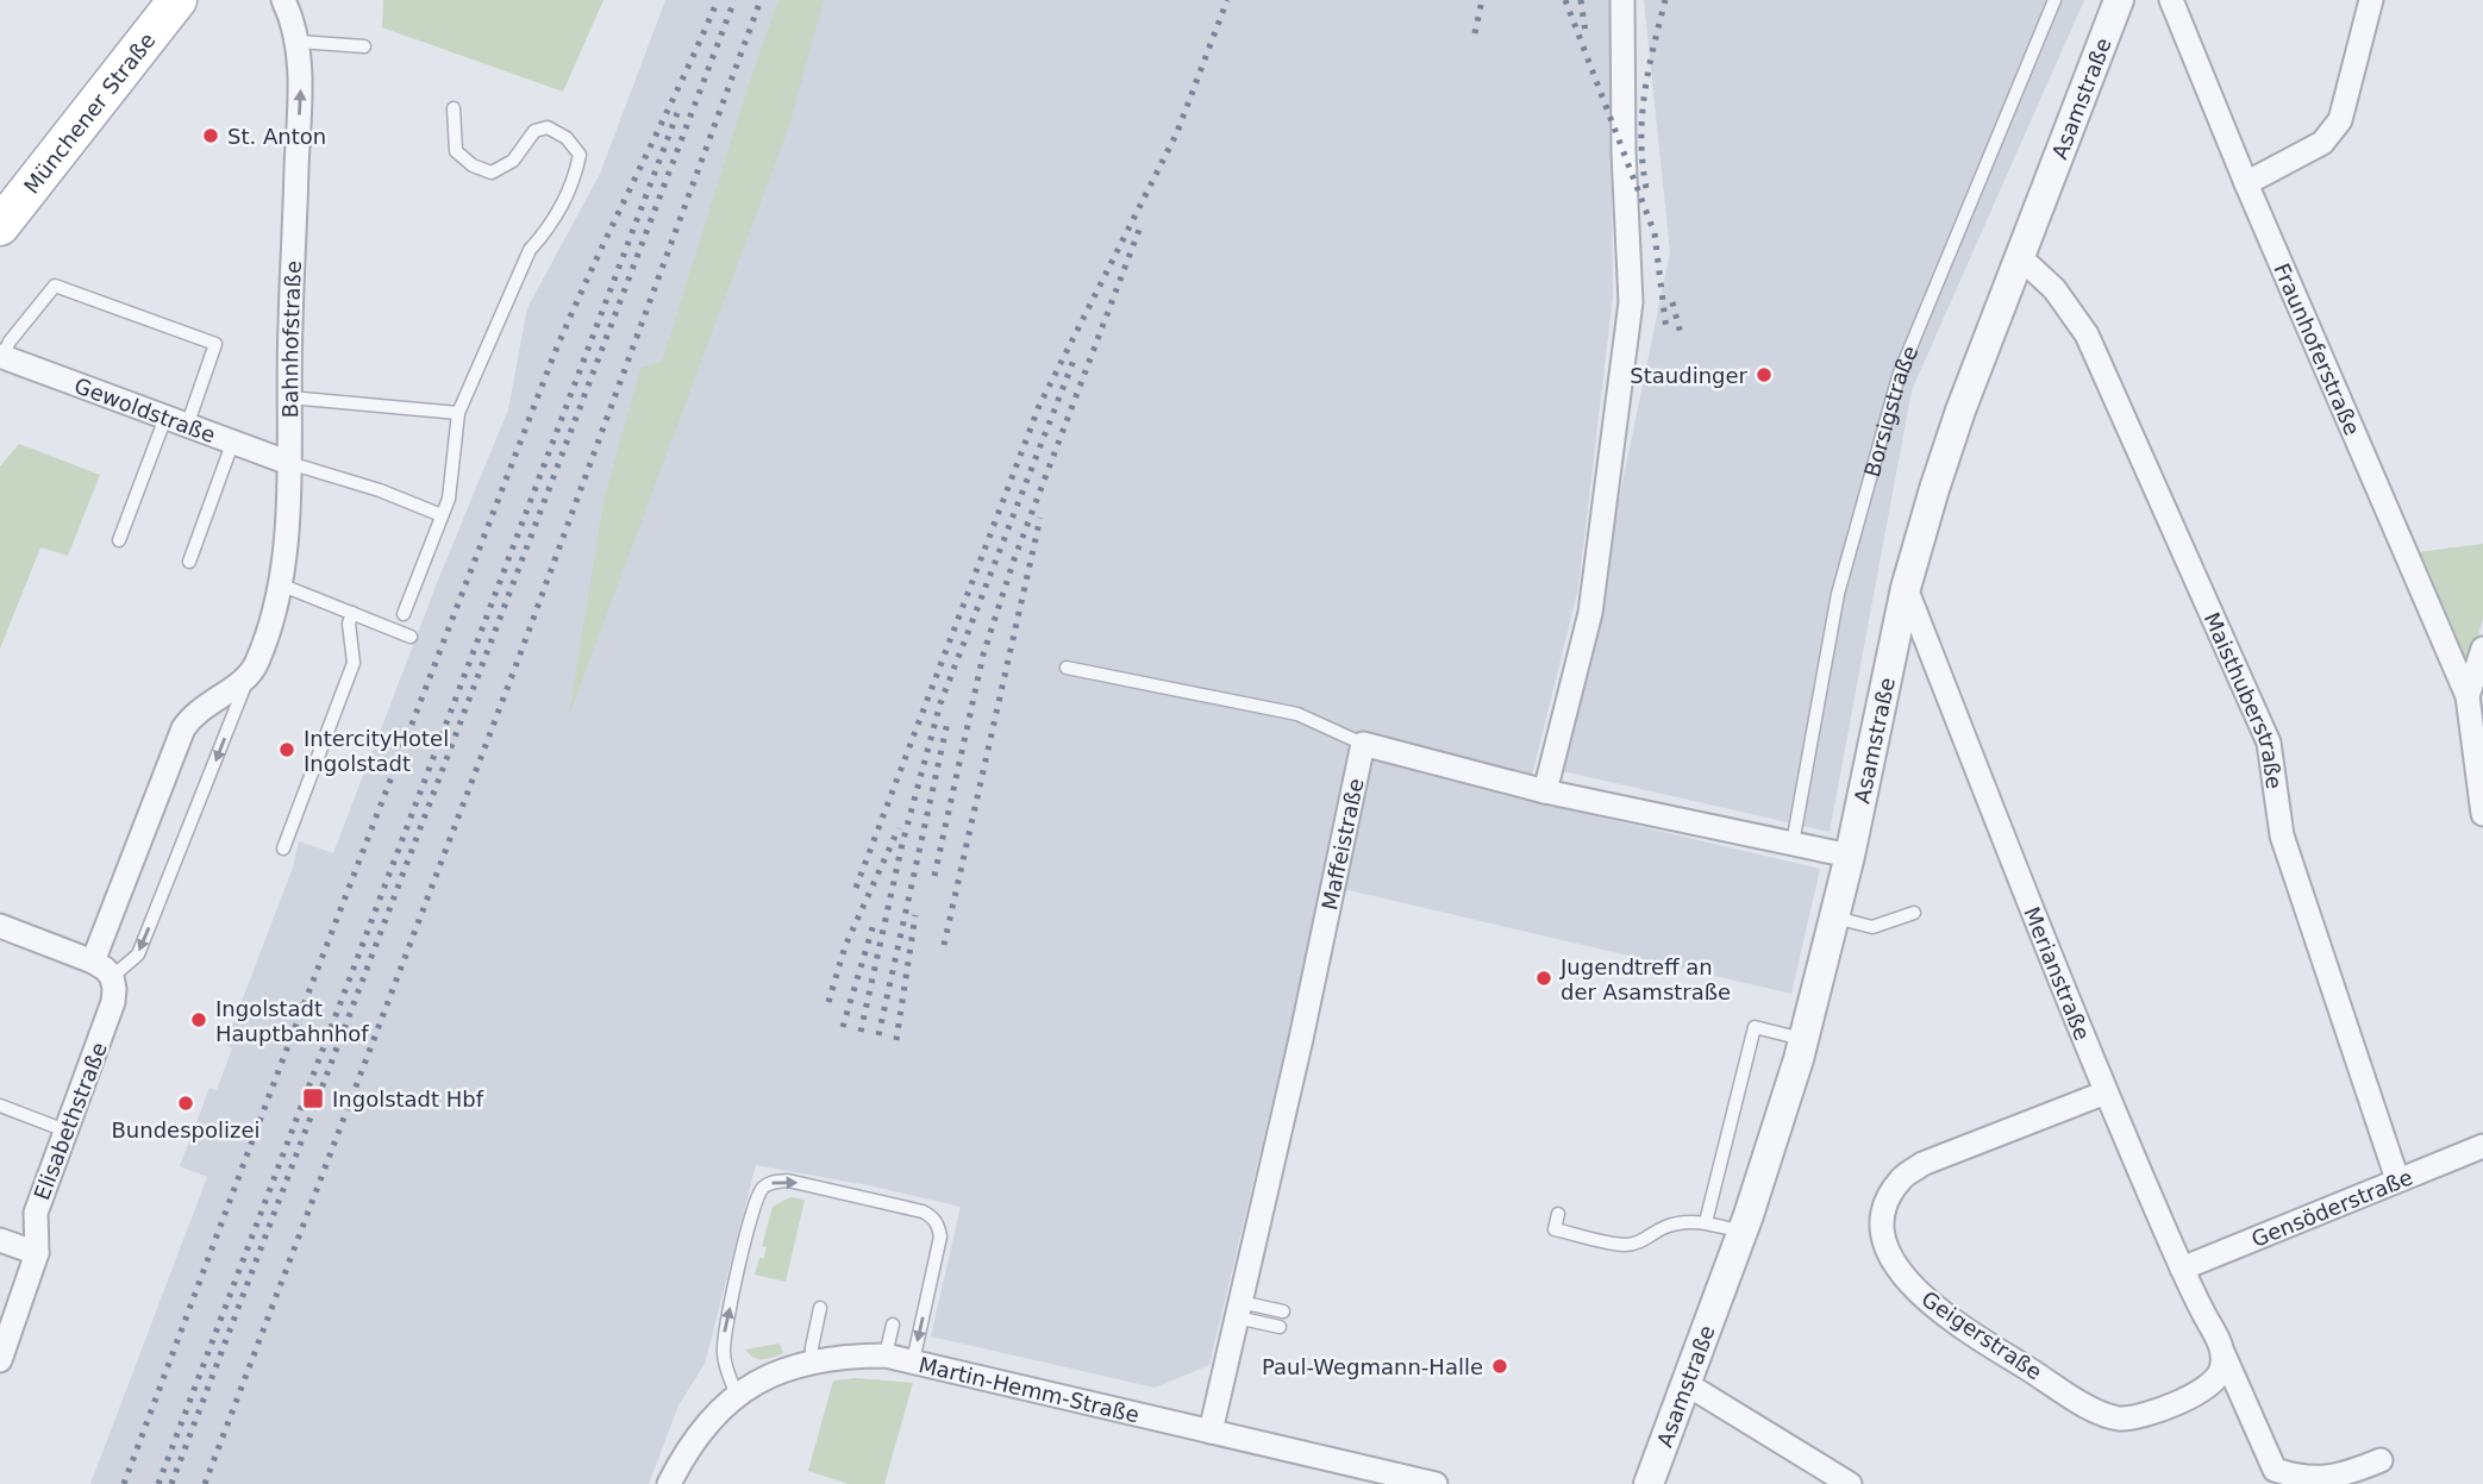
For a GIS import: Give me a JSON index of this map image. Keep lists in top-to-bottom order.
{
  "streets": {
    "main road": ["Münchener Straße"],
    "street": [
      "Asamstraße",
      "Bahnhofstraße",
      "Fraunhoferstraße",
      "Gewoldstraße",
      "Maisthuberstraße",
      "Maffeistraße",
      "Merianstraße",
      "Elisabethstraße",
      "Gensöderstraße",
      "Geigerstraße",
      "Martin-Hemm-Straße"
    ],
    "lane": ["Borsigstraße"]
  },
  "crossings": [
    ["Asamstraße", "Maisthuberstraße"],
    ["Asamstraße", "Merianstraße"],
    ["Bahnhofstraße", "Gewoldstraße"],
    ["Bahnhofstraße", "Elisabethstraße"],
    ["Maisthuberstraße", "Gensöderstraße"],
    ["Maffeistraße", "Martin-Hemm-Straße"],
    ["Merianstraße", "Gensöderstraße"],
    ["Merianstraße", "Geigerstraße"]
  ],
  "places": {
    "other": [
      "St. Anton",
      "Staudinger",
      "IntercityHotel Ingolstadt",
      "Jugendtreff an der Asamstraße",
      "Ingolstadt Hauptbahnhof",
      "Bundespolizei",
      "Paul-Wegmann-Halle"
    ],
    "transit": ["Ingolstadt Hbf"]
  }
}
